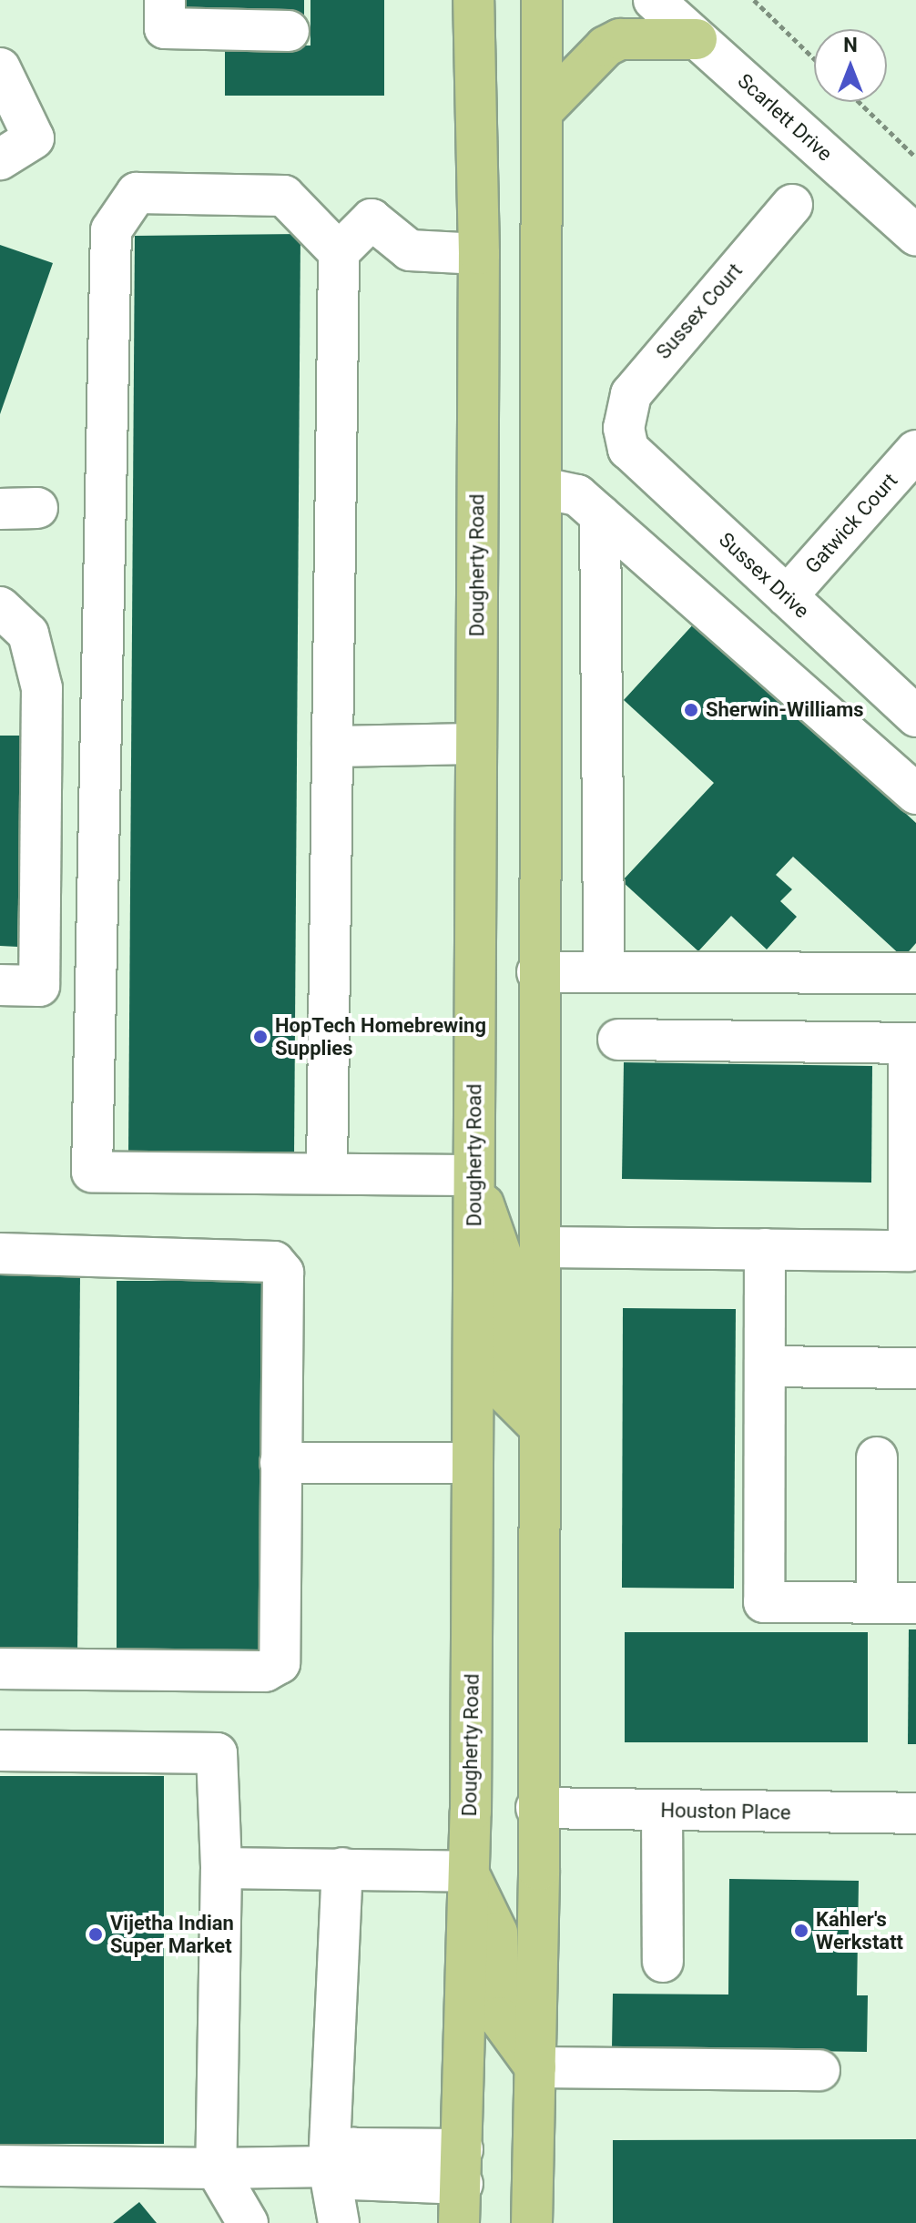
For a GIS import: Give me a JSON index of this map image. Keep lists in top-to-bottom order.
{
  "streets": {
    "main road": ["Dougherty Road"],
    "street": [
      "Scarlett Drive",
      "Sussex Court",
      "Gatwick Court",
      "Sussex Drive",
      "Houston Place"
    ]
  },
  "crossings": [
    ["Sussex Court", "Sussex Drive"],
    ["Gatwick Court", "Sussex Drive"]
  ],
  "places": [
    "Sherwin-Williams",
    "HopTech Homebrewing Supplies",
    "Kahler's Werkstatt",
    "Vijetha Indian Super Market"
  ],
  "north": "top"
}
